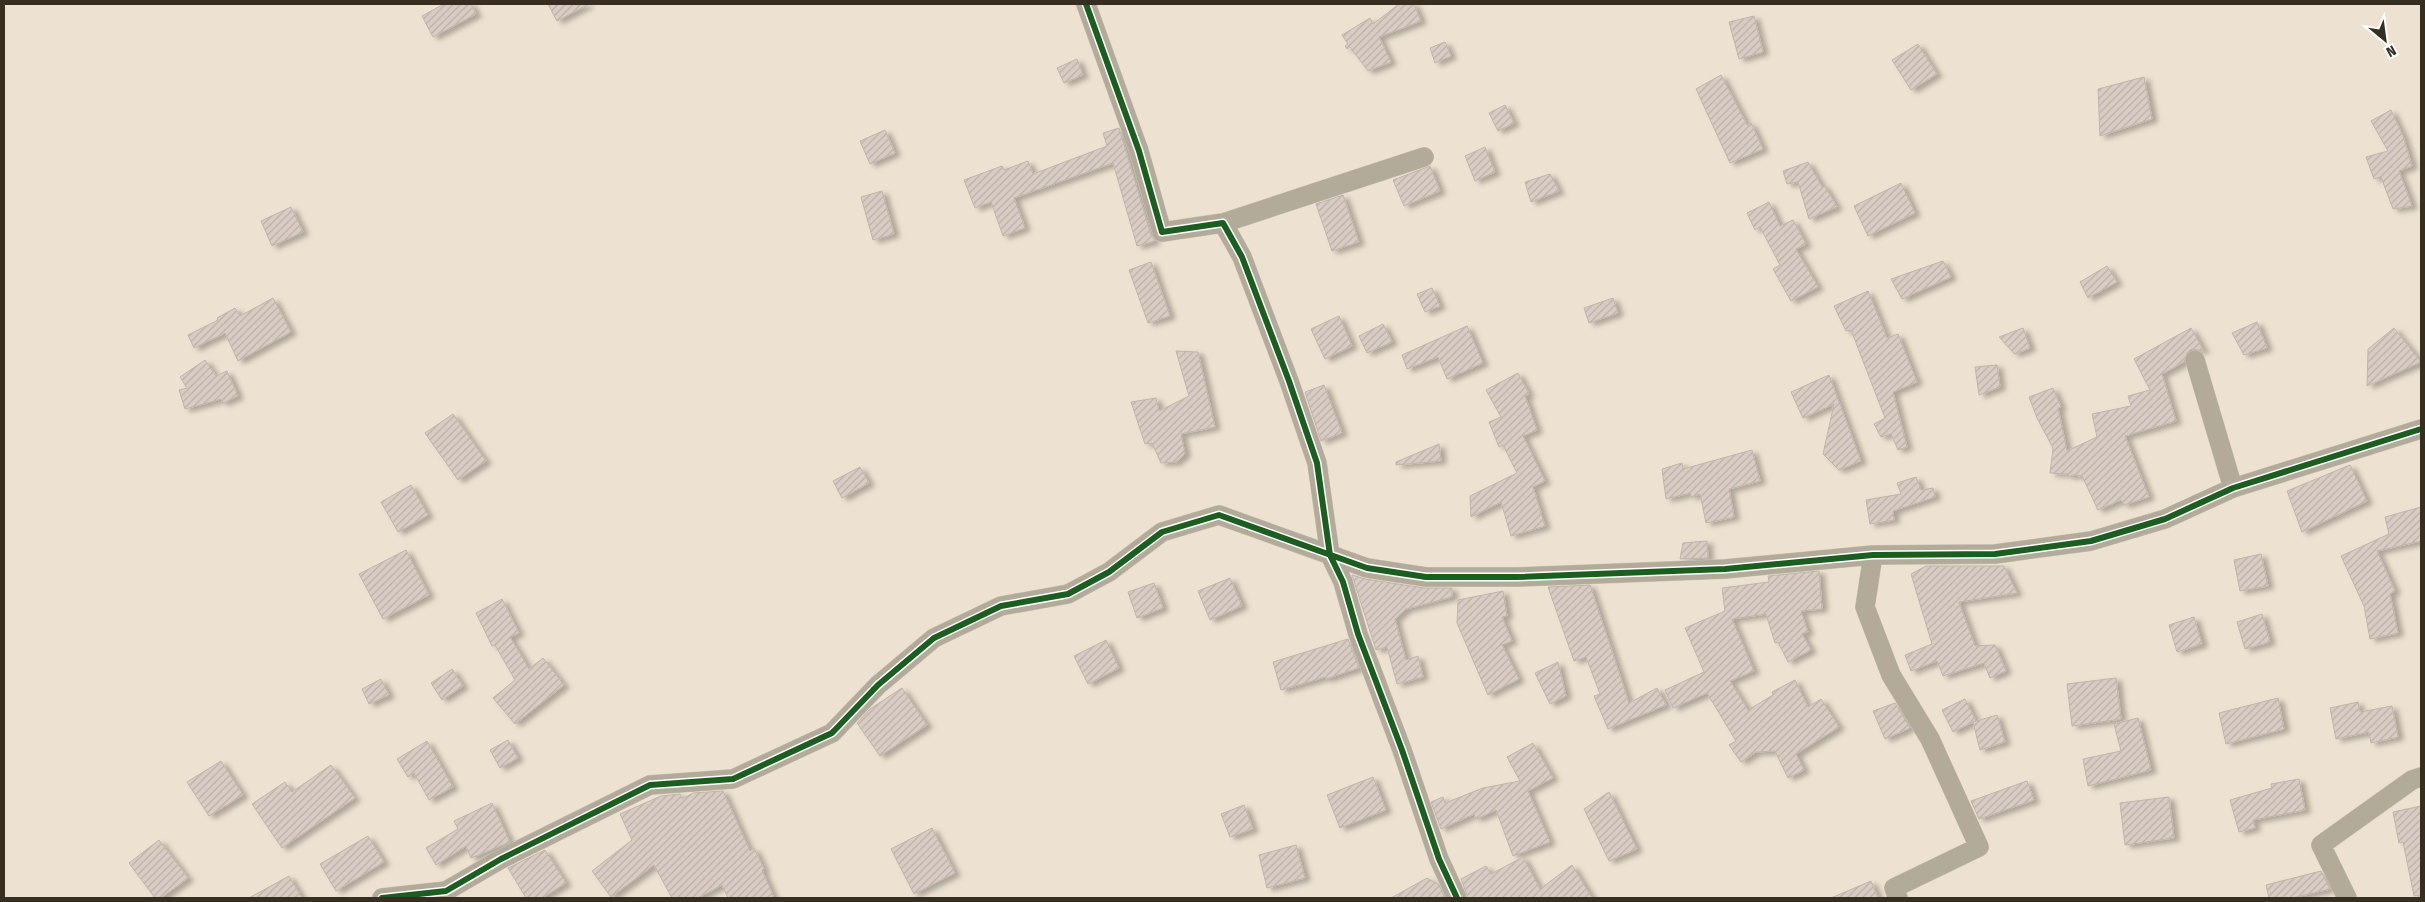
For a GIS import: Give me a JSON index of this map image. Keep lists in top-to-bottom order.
{
  "north": "bottom right"
}
